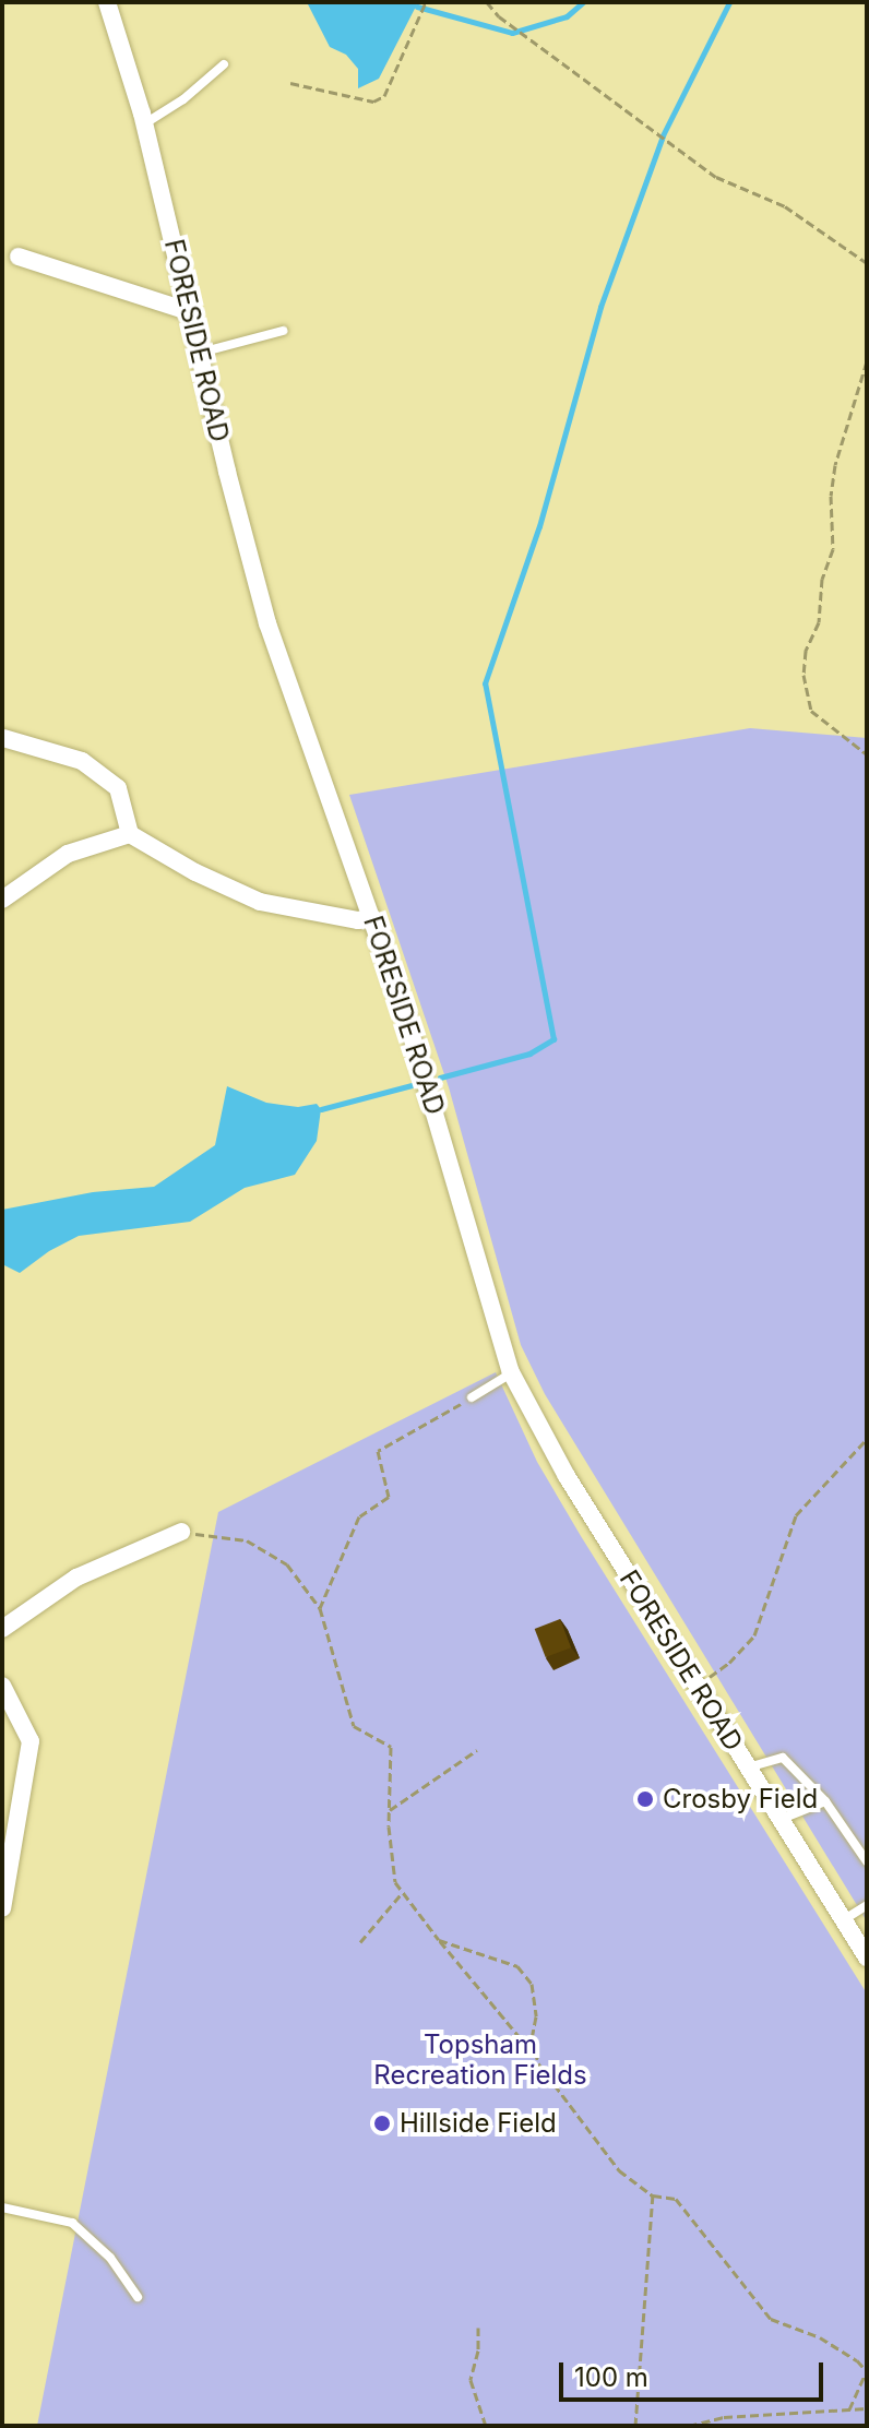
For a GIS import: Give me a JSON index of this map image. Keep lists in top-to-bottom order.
{
  "streets": {
    "street": ["FORESIDE ROAD"]
  },
  "parks": ["Topsham Recreation Fields"],
  "places": ["Crosby Field", "Hillside Field"],
  "scale_bar": "100 m"
}
